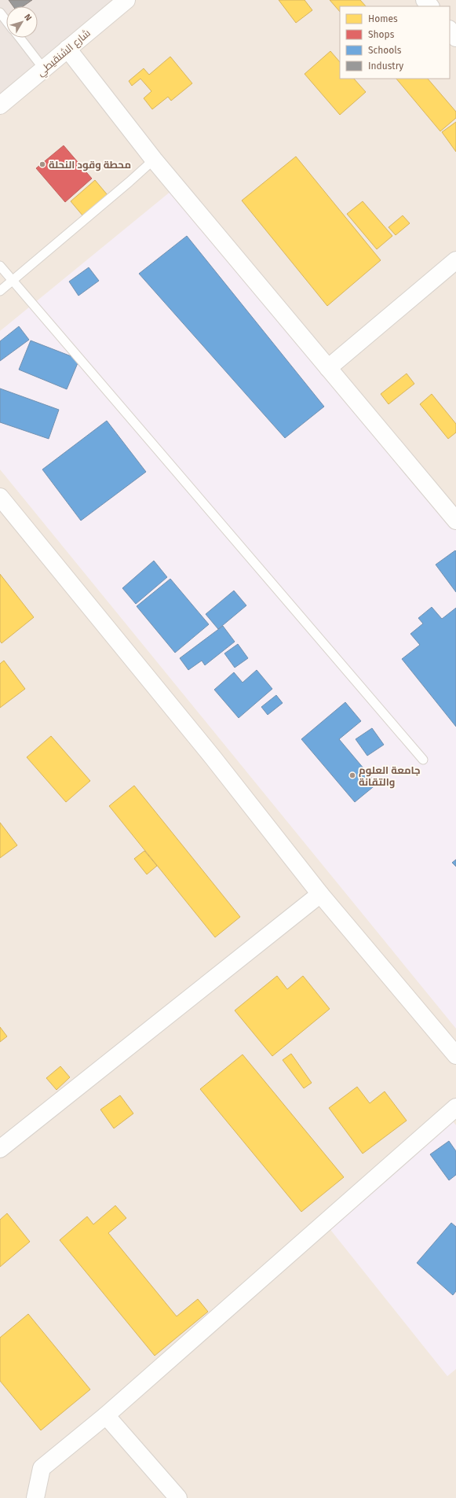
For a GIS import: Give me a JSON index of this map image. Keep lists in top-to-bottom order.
{
  "streets": {
    "street": ["شارع الشنقيطي"]
  },
  "places": ["محطة وقود النحلة", "جامعة العلوم والتقانة"],
  "legend": [
    "Homes",
    "Shops",
    "Schools",
    "Industry"
  ],
  "north": "top right"
}
